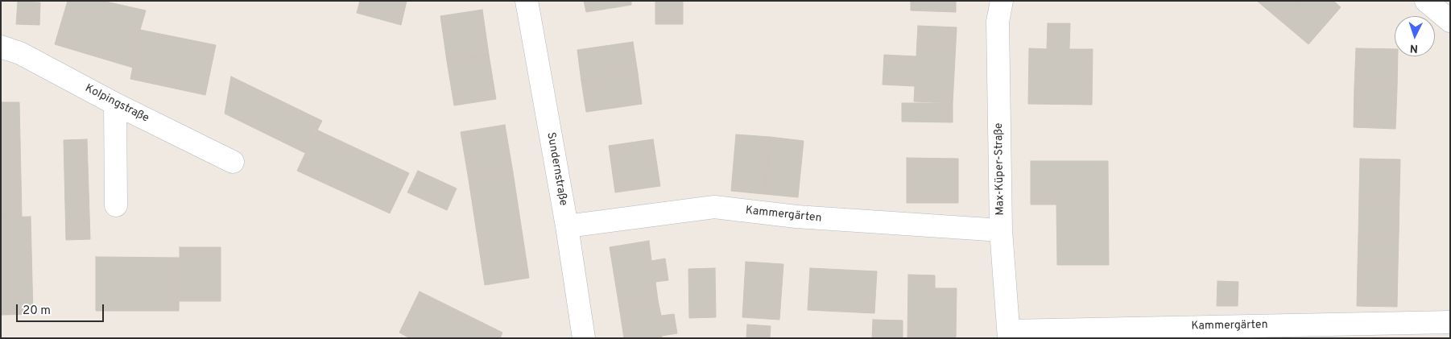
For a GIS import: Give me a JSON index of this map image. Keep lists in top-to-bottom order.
{
  "streets": {
    "street": [
      "Kolpingstraße",
      "Sundernstraße",
      "Max-Küper-Straße",
      "Kammergärten"
    ]
  },
  "crossings": [
    ["Sundernstraße", "Kammergärten"],
    ["Max-Küper-Straße", "Kammergärten"]
  ],
  "scale_bar": "20 m",
  "north": "bottom"
}
